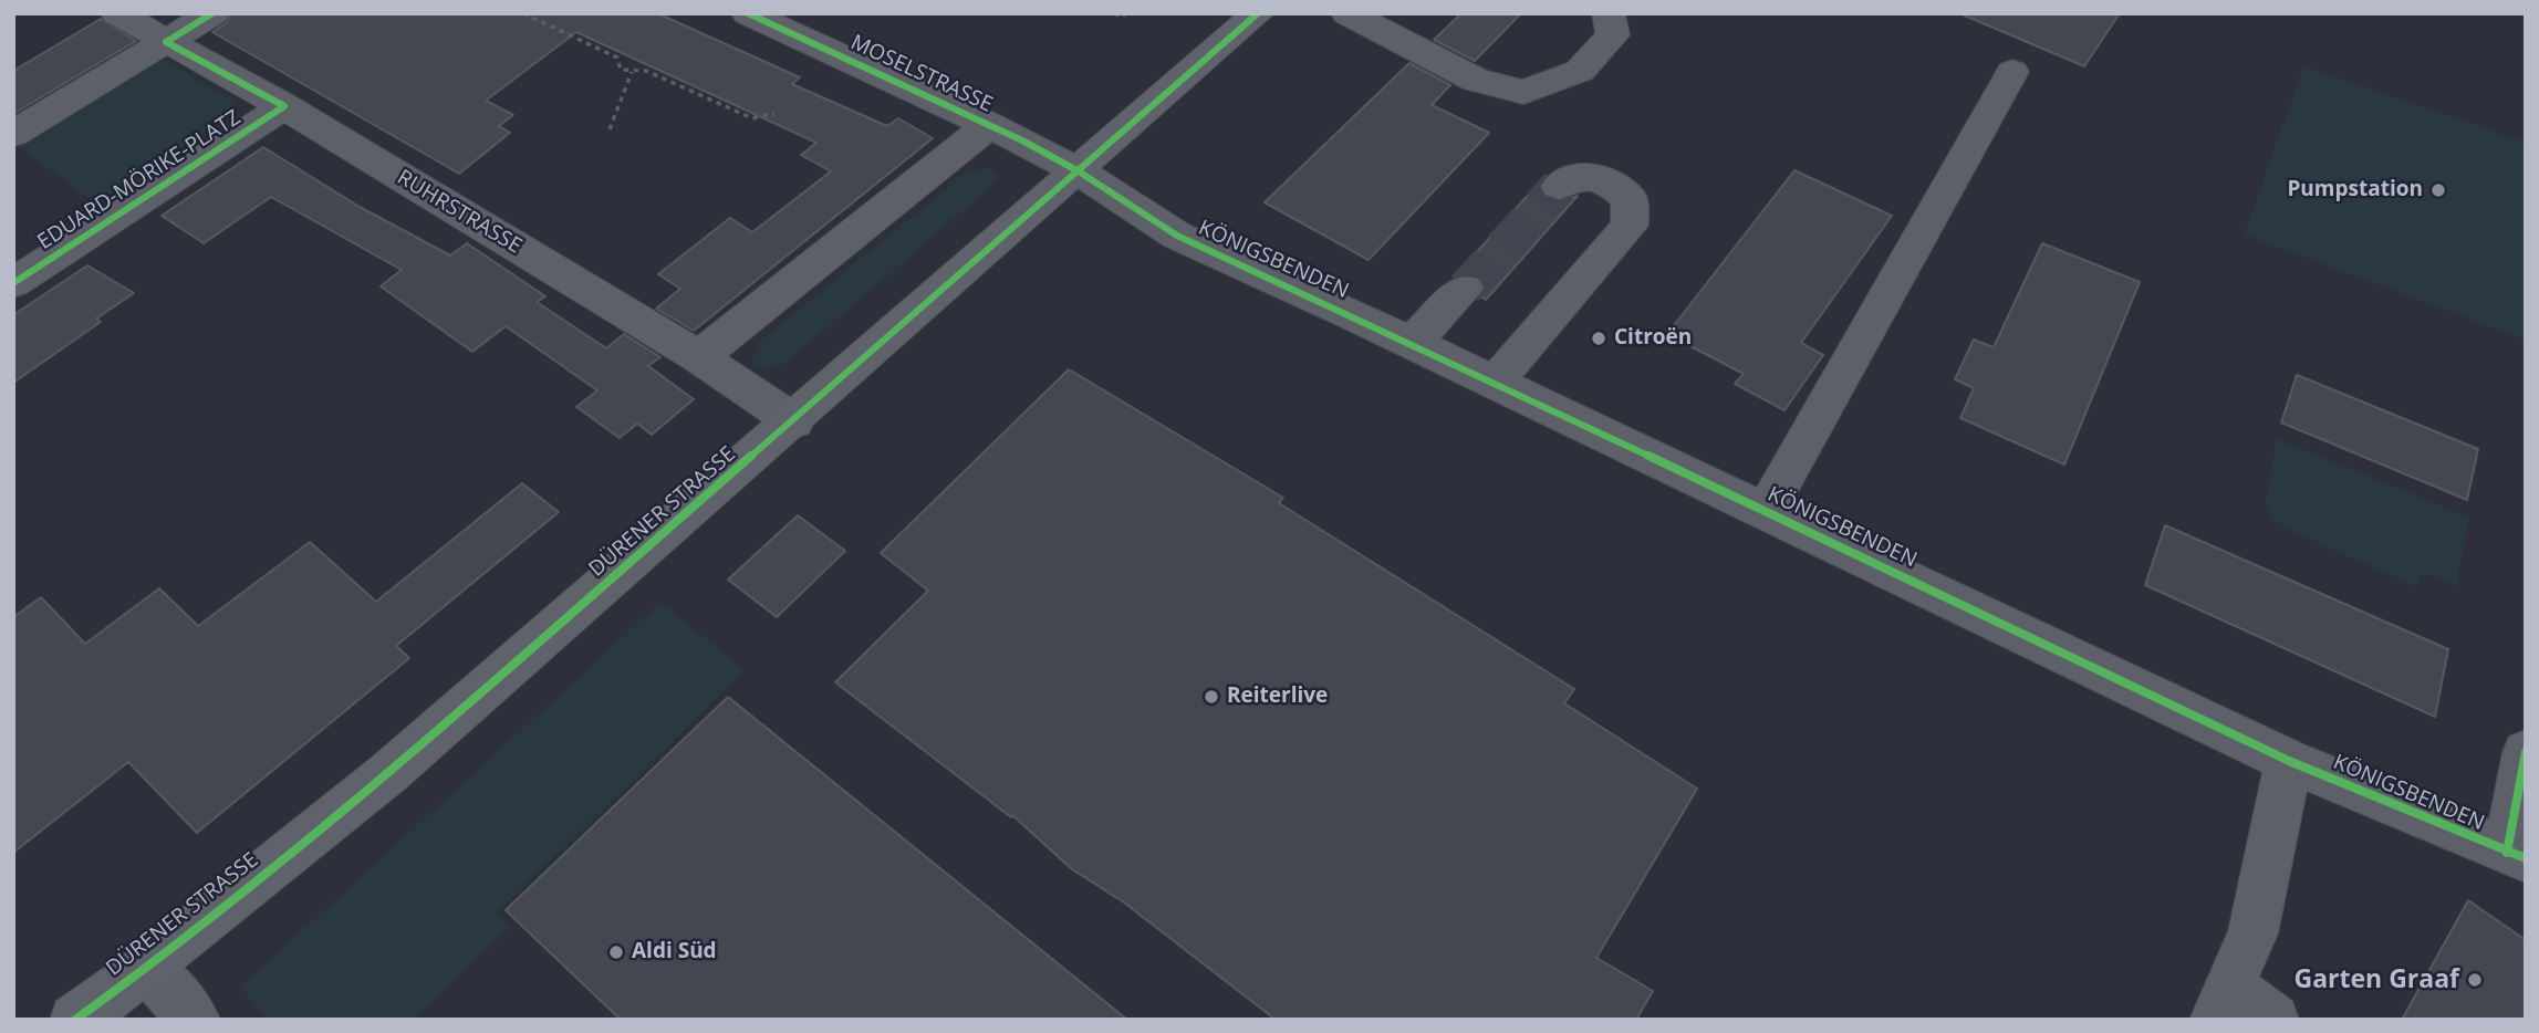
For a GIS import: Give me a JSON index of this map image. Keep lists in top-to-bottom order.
{
  "streets": {
    "main road": ["DÜRENER STRASSE"],
    "street": [
      "MOSELSTRASSE",
      "EDUARD-MÖRIKE-PLATZ",
      "RUHRSTRASSE",
      "KÖNIGSBENDEN"
    ]
  },
  "crossings": [
    ["MOSELSTRASSE", "KÖNIGSBENDEN"],
    ["MOSELSTRASSE", "DÜRENER STRASSE"],
    ["EDUARD-MÖRIKE-PLATZ", "RUHRSTRASSE"],
    ["RUHRSTRASSE", "DÜRENER STRASSE"],
    ["KÖNIGSBENDEN", "DÜRENER STRASSE"]
  ],
  "places": [
    "Pumpstation",
    "Citroën",
    "Reiterlive",
    "Aldi Süd",
    "Garten Graaf"
  ]
}
